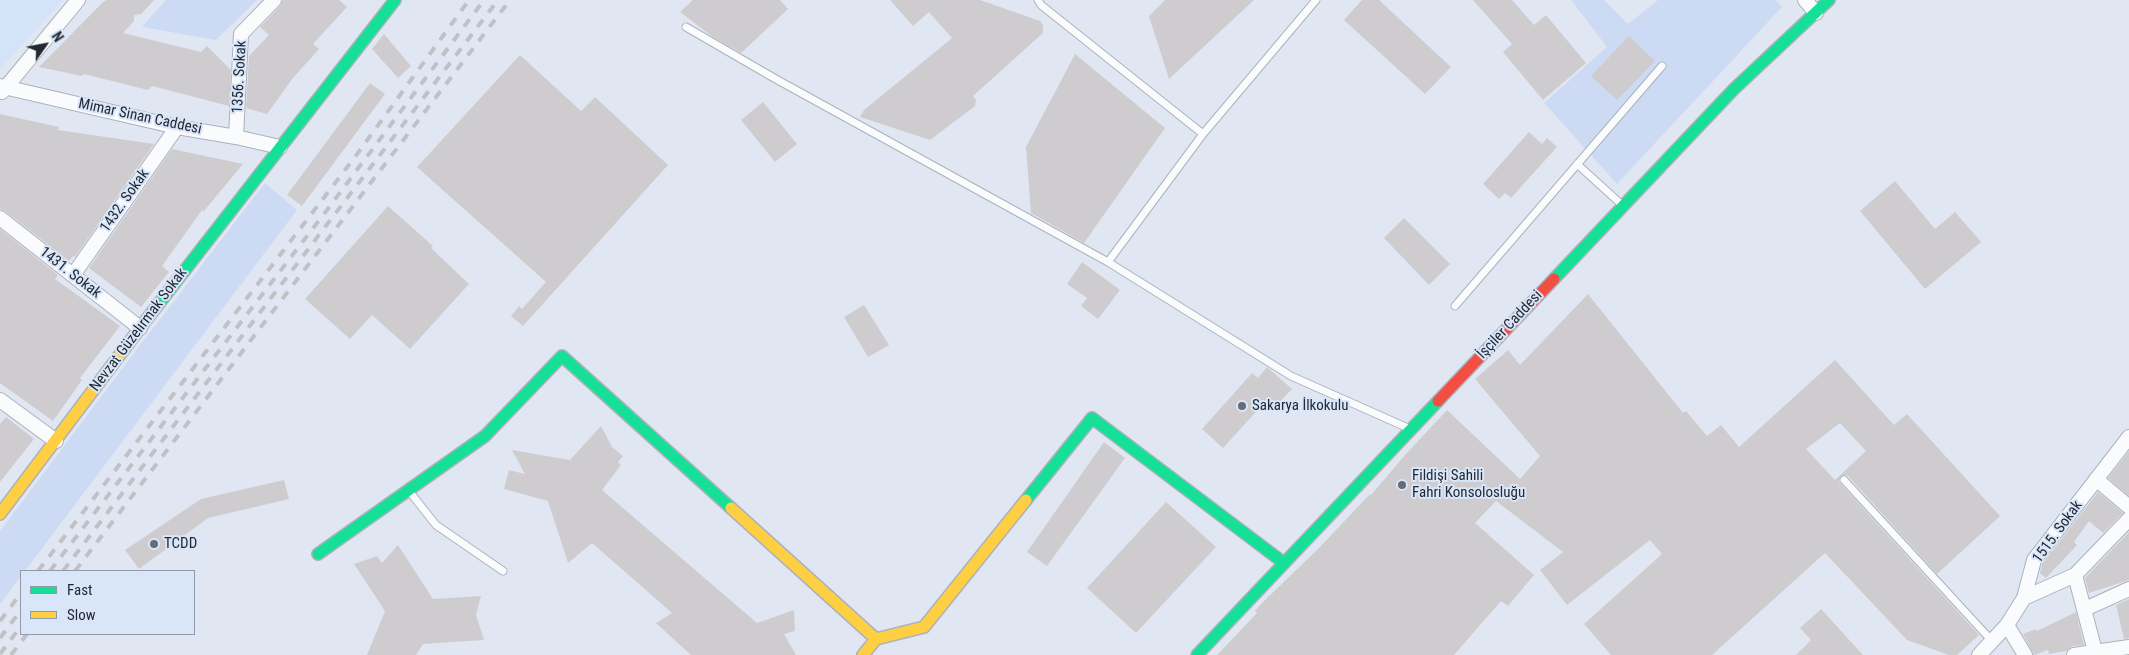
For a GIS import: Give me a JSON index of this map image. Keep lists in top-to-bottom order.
{
  "streets": {
    "street": [
      "1356. Sokak",
      "Mimar Sinan Caddesi",
      "1432. Sokak",
      "1431. Sokak",
      "İşçiler Caddesi",
      "Nevzat Güzelırmak Sokak",
      "1515. Sokak"
    ]
  },
  "crossings": [
    ["1356. Sokak", "Mimar Sinan Caddesi"],
    ["Mimar Sinan Caddesi", "1432. Sokak"],
    ["Mimar Sinan Caddesi", "Nevzat Güzelırmak Sokak"],
    ["1432. Sokak", "1431. Sokak"],
    ["1431. Sokak", "Nevzat Güzelırmak Sokak"]
  ],
  "places": ["Sakarya İlkokulu", "Fildişi Sahili Fahri Konsolosluğu", "TCDD"],
  "legend": ["Fast", "Slow"],
  "north": "top right"
}
